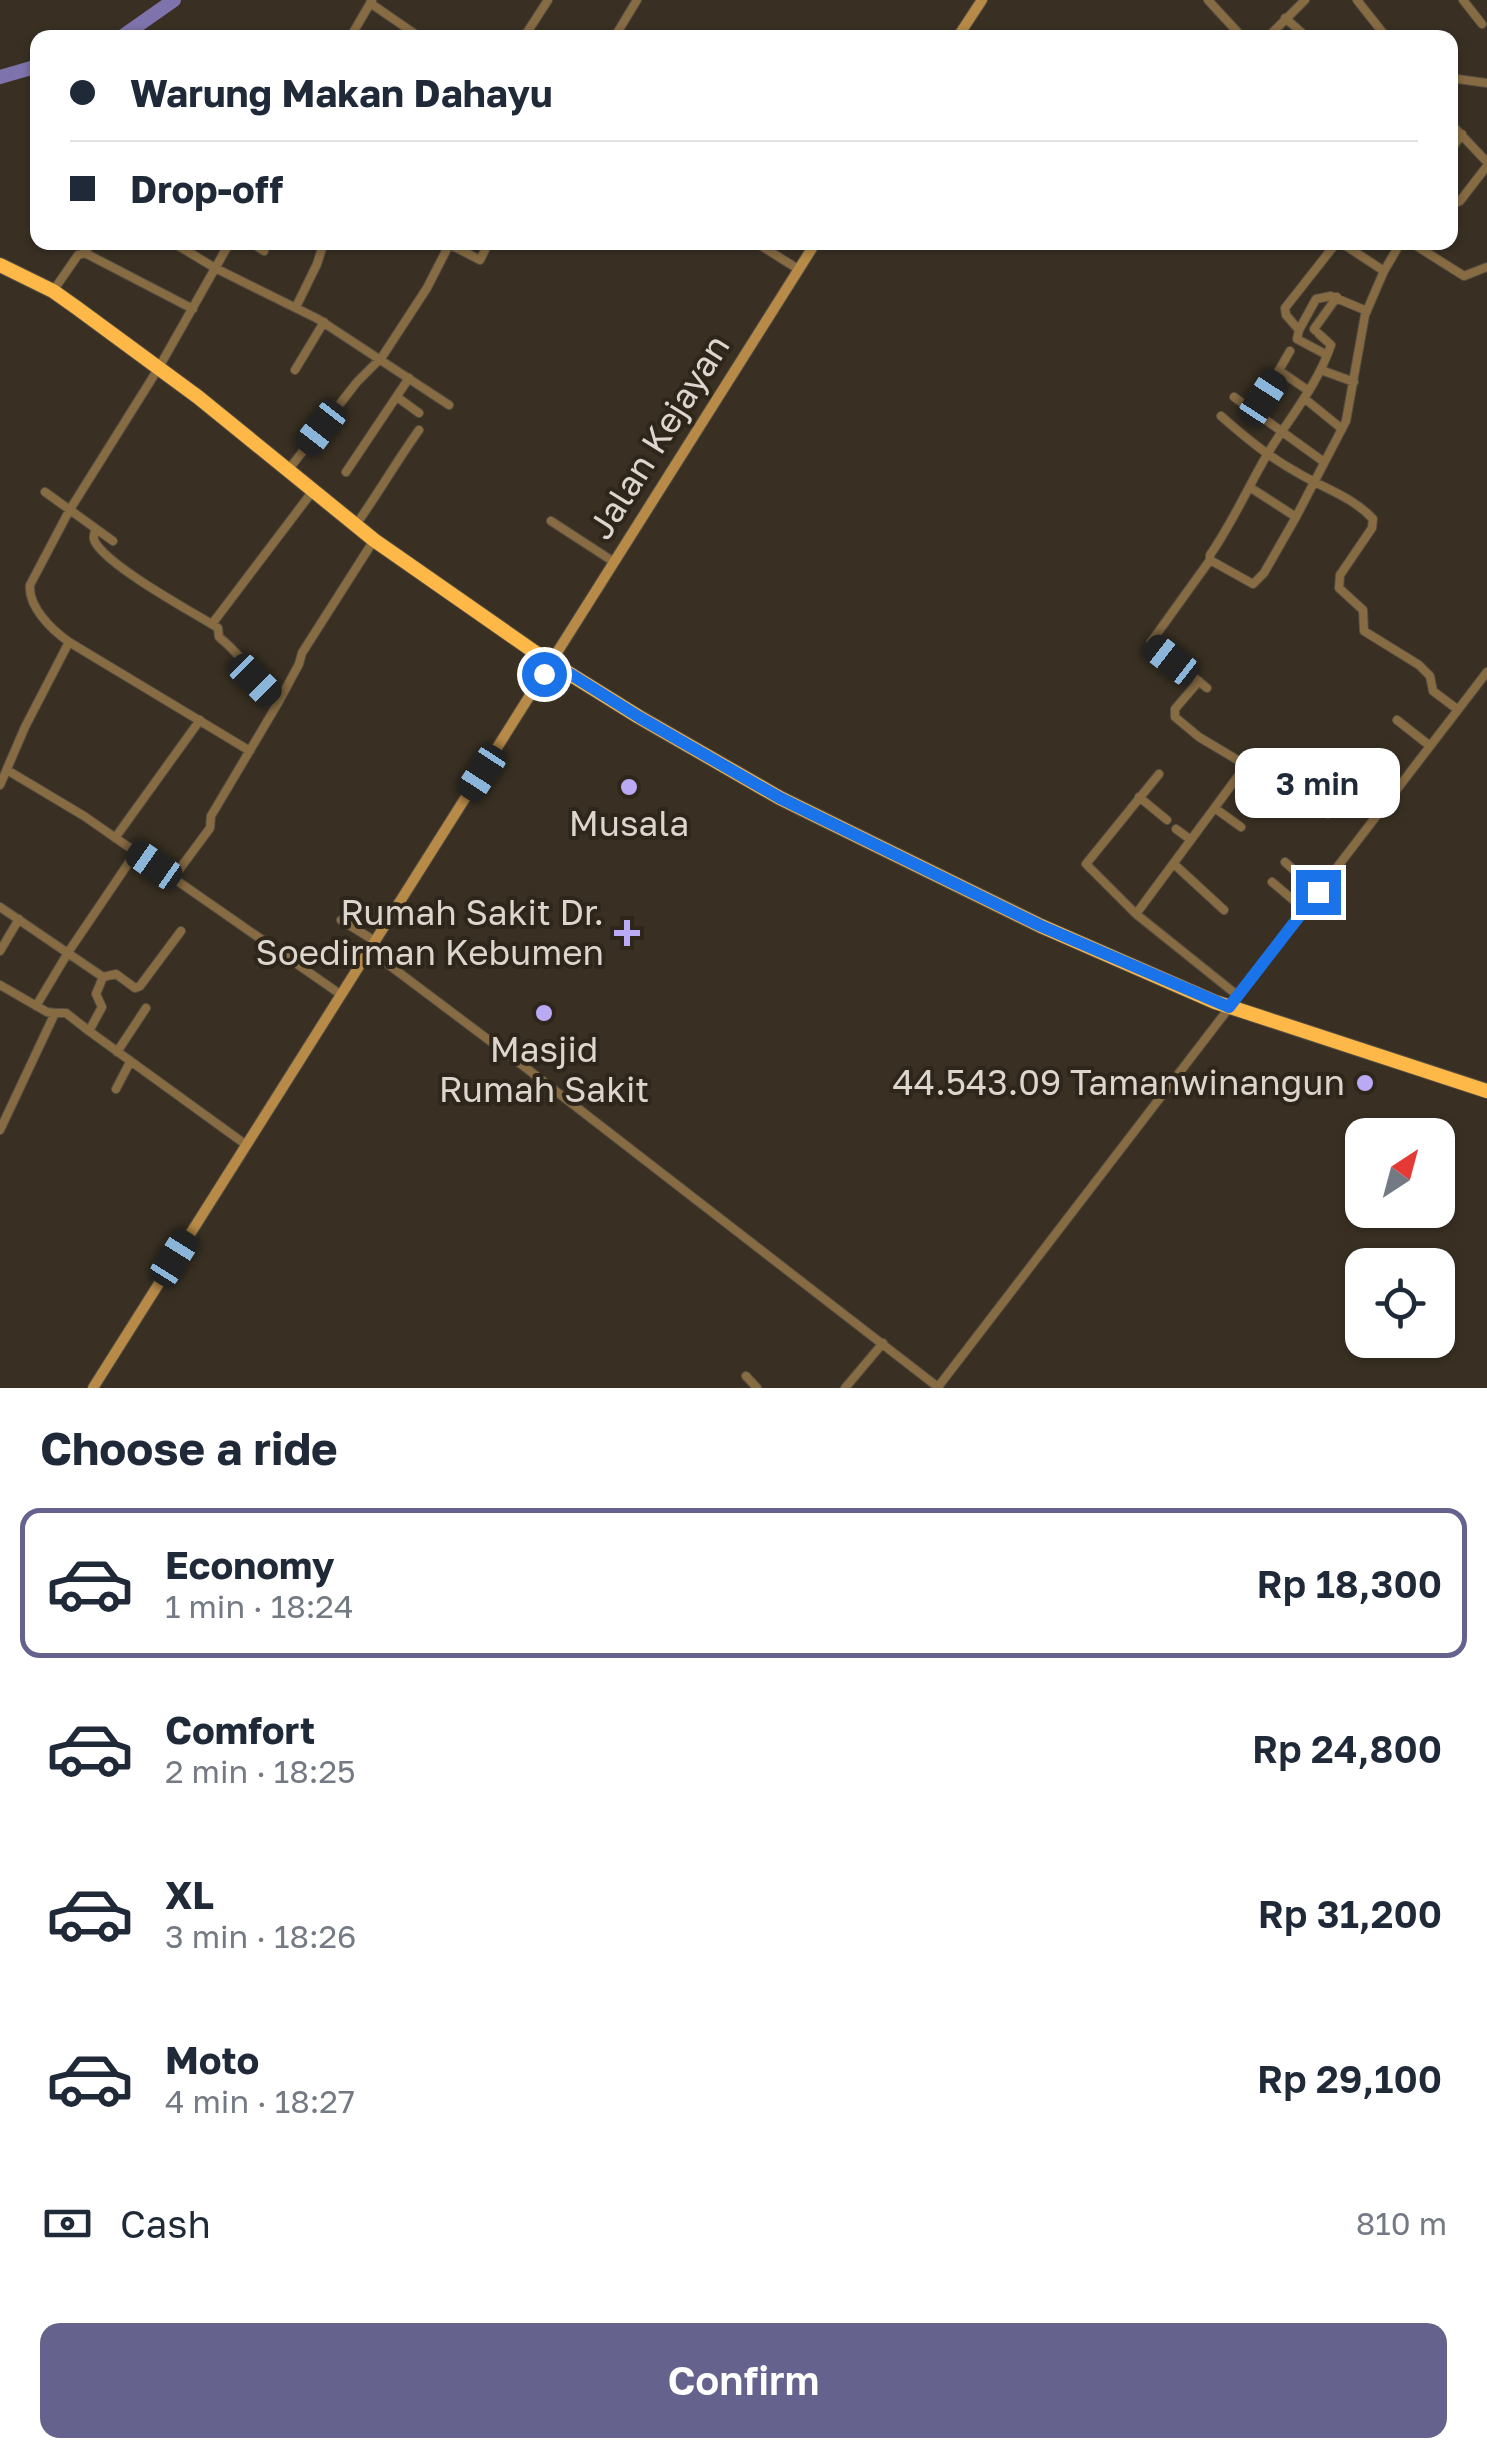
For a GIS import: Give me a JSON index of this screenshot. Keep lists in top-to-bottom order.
{
  "streets": {
    "main road": ["Jalan Kejayan"]
  },
  "places": {
    "other": ["Musala", "Masjid Rumah Sakit", "44.543.09 Tamanwinangun"],
    "health": ["Rumah Sakit Dr. Soedirman Kebumen"]
  },
  "north": "top right",
  "page": {
    "banner": ["Warung Makan Dahayu", "Drop-off"],
    "bubble": "3 min",
    "heading": "Choose a ride",
    "list": [
      {
        "name": "Economy",
        "note": "1 min · 18:24",
        "value": "Rp 18,300"
      },
      {
        "name": "Comfort",
        "note": "2 min · 18:25",
        "value": "Rp 24,800"
      },
      {
        "name": "XL",
        "note": "3 min · 18:26",
        "value": "Rp 31,200"
      },
      {
        "name": "Moto",
        "note": "4 min · 18:27",
        "value": "Rp 29,100"
      }
    ],
    "pay": ["Cash", "810 m"],
    "buttons": "Confirm"
  }
}
